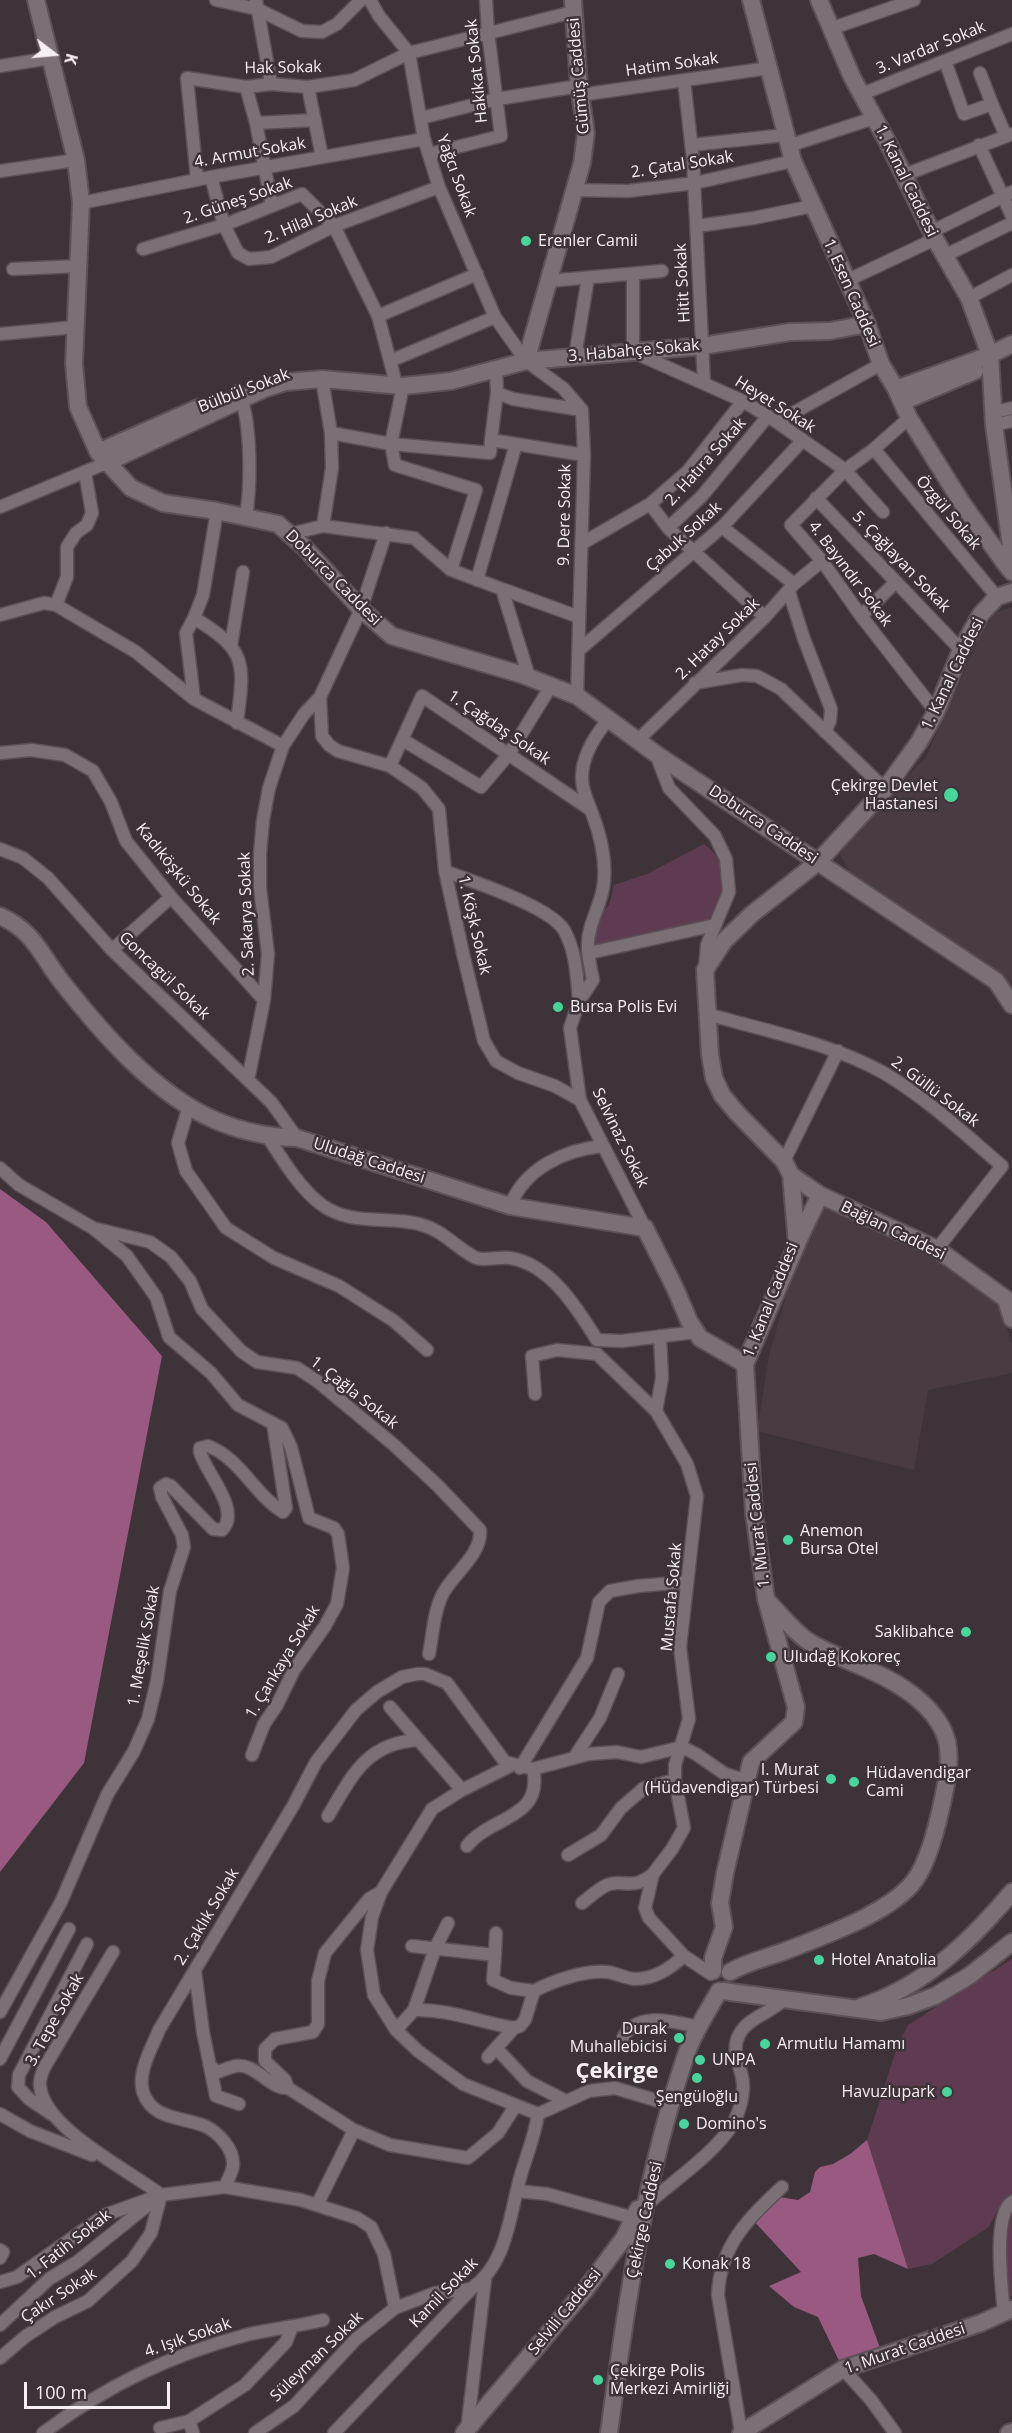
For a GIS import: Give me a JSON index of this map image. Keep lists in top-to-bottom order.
{
  "streets": {
    "main road": [
      "Gümüş Caddesi",
      "1. Kanal Caddesi",
      "1. Esen Caddesi",
      "3. Habahçe Sokak",
      "Bülbül Sokak",
      "Doburca Caddesi",
      "Uludağ Caddesi",
      "Bağlan Caddesi",
      "1. Murat Caddesi",
      "Çekirge Caddesi",
      "Selvili Caddesi"
    ],
    "street": [
      "3. Vardar Sokak",
      "Hatim Sokak",
      "Hak Sokak",
      "Hakikat Sokak",
      "4. Armut Sokak",
      "2. Çatal Sokak",
      "Yağcı Sokak",
      "2. Güneş Sokak",
      "2. Hilal Sokak",
      "Hitit Sokak",
      "Heyet Sokak",
      "2. Hatıra Sokak",
      "Özgül Sokak",
      "9. Dere Sokak",
      "Çabuk Sokak",
      "5. Çağlayan Sokak",
      "4. Bayındır Sokak",
      "2. Hatay Sokak",
      "1. Çağdaş Sokak",
      "Kadıköşkü Sokak",
      "2. Sakarya Sokak",
      "1. Köşk Sokak",
      "Goncagül Sokak",
      "2. Güllü Sokak",
      "Selvinaz Sokak",
      "1. Çağla Sokak",
      "Mustafa Sokak",
      "1. Meşelik Sokak",
      "1. Çankaya Sokak",
      "2. Çaklık Sokak",
      "3. Tepe Sokak",
      "1. Fatih Sokak",
      "Kamil Sokak",
      "Çakır Sokak",
      "4. Işık Sokak",
      "Süleyman Sokak"
    ]
  },
  "crossings": [
    ["3. Vardar Sokak", "1. Kanal Caddesi"],
    ["Hatim Sokak", "Hakikat Sokak"],
    ["Hatim Sokak", "Gümüş Caddesi"],
    ["Hatim Sokak", "Yağcı Sokak"],
    ["Hatim Sokak", "Hitit Sokak"],
    ["Hatim Sokak", "1. Esen Caddesi"],
    ["Hak Sokak", "Hakikat Sokak"],
    ["Hak Sokak", "Gümüş Caddesi"],
    ["Hak Sokak", "4. Armut Sokak"],
    ["Hak Sokak", "Yağcı Sokak"],
    ["Hakikat Sokak", "Yağcı Sokak"],
    ["Gümüş Caddesi", "2. Çatal Sokak"],
    ["Gümüş Caddesi", "Yağcı Sokak"],
    ["Gümüş Caddesi", "3. Habahçe Sokak"],
    ["4. Armut Sokak", "Yağcı Sokak"],
    ["4. Armut Sokak", "2. Hilal Sokak"],
    ["4. Armut Sokak", "Doburca Caddesi"],
    ["2. Çatal Sokak", "1. Kanal Caddesi"],
    ["2. Çatal Sokak", "Hitit Sokak"],
    ["2. Çatal Sokak", "1. Esen Caddesi"],
    ["Yağcı Sokak", "2. Hilal Sokak"],
    ["Yağcı Sokak", "3. Habahçe Sokak"],
    ["1. Kanal Caddesi", "1. Esen Caddesi"],
    ["1. Kanal Caddesi", "Özgül Sokak"],
    ["1. Kanal Caddesi", "5. Çağlayan Sokak"],
    ["1. Kanal Caddesi", "4. Bayındır Sokak"],
    ["1. Kanal Caddesi", "Doburca Caddesi"],
    ["1. Kanal Caddesi", "Bağlan Caddesi"],
    ["1. Kanal Caddesi", "1. Murat Caddesi"],
    ["2. Güneş Sokak", "2. Hilal Sokak"],
    ["Hitit Sokak", "3. Habahçe Sokak"],
    ["Hitit Sokak", "Heyet Sokak"],
    ["1. Esen Caddesi", "3. Habahçe Sokak"],
    ["1. Esen Caddesi", "2. Hatıra Sokak"],
    ["1. Esen Caddesi", "4. Bayındır Sokak"],
    ["3. Habahçe Sokak", "Bülbül Sokak"],
    ["3. Habahçe Sokak", "Heyet Sokak"],
    ["Bülbül Sokak", "Doburca Caddesi"],
    ["Heyet Sokak", "2. Hatıra Sokak"],
    ["Heyet Sokak", "Çabuk Sokak"],
    ["Heyet Sokak", "4. Bayındır Sokak"],
    ["Özgül Sokak", "4. Bayındır Sokak"],
    ["9. Dere Sokak", "Çabuk Sokak"],
    ["9. Dere Sokak", "Doburca Caddesi"],
    ["5. Çağlayan Sokak", "4. Bayındır Sokak"],
    ["4. Bayındır Sokak", "2. Hatay Sokak"],
    ["Doburca Caddesi", "2. Hatay Sokak"],
    ["Doburca Caddesi", "Selvinaz Sokak"],
    ["1. Çağdaş Sokak", "Selvinaz Sokak"],
    ["Kadıköşkü Sokak", "2. Sakarya Sokak"],
    ["1. Köşk Sokak", "Selvinaz Sokak"],
    ["Goncagül Sokak", "Uludağ Caddesi"],
    ["2. Güllü Sokak", "Bağlan Caddesi"],
    ["Selvinaz Sokak", "Uludağ Caddesi"],
    ["1. Çağla Sokak", "1. Çankaya Sokak"],
    ["1. Murat Caddesi", "Mustafa Sokak"],
    ["1. Murat Caddesi", "Çekirge Caddesi"],
    ["Mustafa Sokak", "Çekirge Caddesi"],
    ["1. Meşelik Sokak", "1. Çankaya Sokak"],
    ["3. Tepe Sokak", "1. Fatih Sokak"],
    ["3. Tepe Sokak", "Çakır Sokak"],
    ["Çekirge Caddesi", "Selvili Caddesi"],
    ["1. Fatih Sokak", "Çakır Sokak"],
    ["Kamil Sokak", "Süleyman Sokak"]
  ],
  "districts": ["Çekirge"],
  "places": [
    "Erenler Camii",
    "Çekirge Devlet Hastanesi",
    "Bursa Polis Evi",
    "Anemon Bursa Otel",
    "Saklibahce",
    "Uludağ Kokoreç",
    "I. Murat (Hüdavendigar) Türbesi",
    "Hüdavendigar Cami",
    "Hotel Anatolia",
    "Durak Muhallebicisi",
    "Armutlu Hamamı",
    "UNPA",
    "Şengüloğlu",
    "Havuzlupark",
    "Domino's",
    "Konak 18",
    "Çekirge Polis Merkezi Amirliği"
  ],
  "scale_bar": "100 m",
  "north": "right"
}
